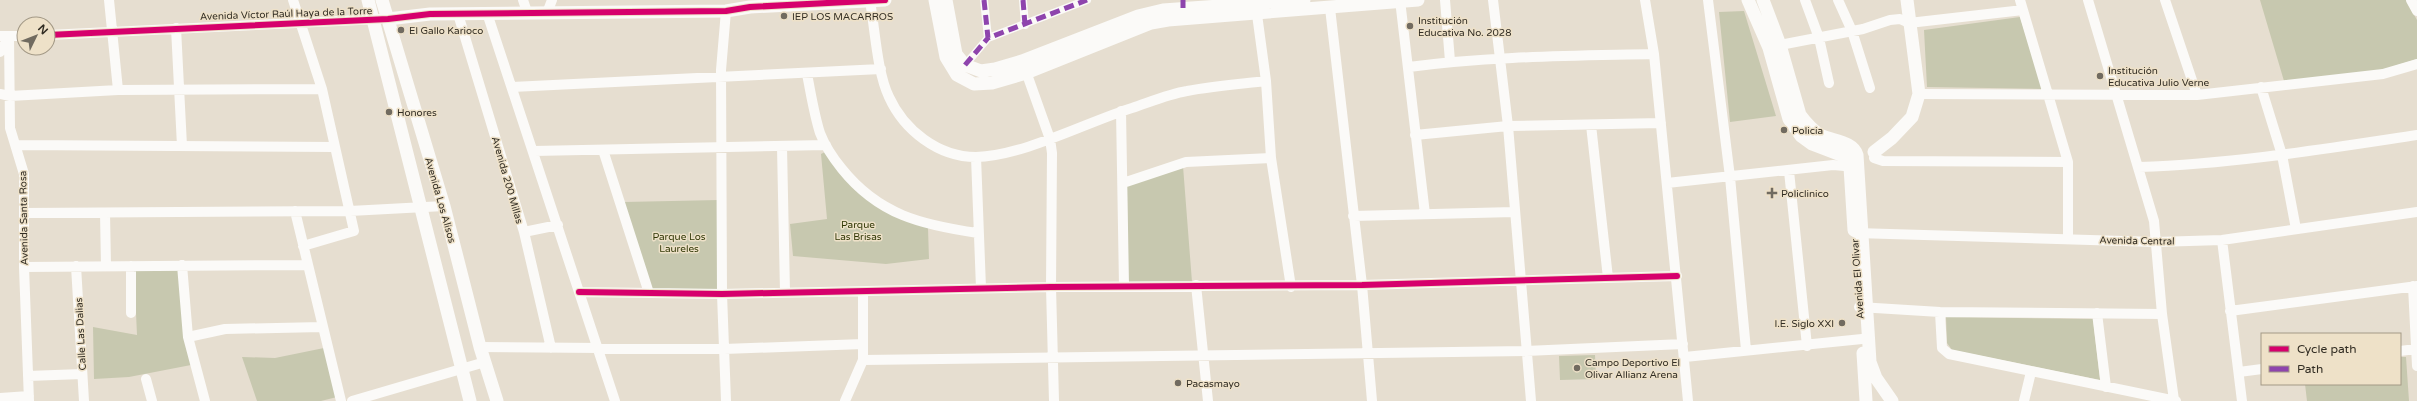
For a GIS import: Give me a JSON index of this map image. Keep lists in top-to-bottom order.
{
  "streets": {
    "street": [
      "Avenida Víctor Raúl Haya de la Torre",
      "Avenida 200 Millas",
      "Avenida Los Alisos",
      "Avenida Santa Rosa",
      "Avenida Central",
      "Avenida El Olivar",
      "Calle Las Dalias"
    ]
  },
  "crossings": [
    ["Avenida Víctor Raúl Haya de la Torre", "Avenida 200 Millas"],
    ["Avenida Víctor Raúl Haya de la Torre", "Avenida Los Alisos"],
    ["Avenida Central", "Avenida El Olivar"]
  ],
  "parks": ["Parque Las Brisas", "Parque Los Laureles"],
  "places": {
    "other": [
      "IEP LOS MACARROS",
      "Institución Educativa No. 2028",
      "El Gallo Karioco",
      "Institución Educativa Julio Verne",
      "Honores",
      "Policia",
      "I.E. Siglo XXI",
      "Campo Deportivo El Olivar Allianz Arena",
      "Pacasmayo"
    ],
    "health": ["Policlinico"]
  },
  "legend": ["Cycle path", "Path"],
  "north": "top right"
}
